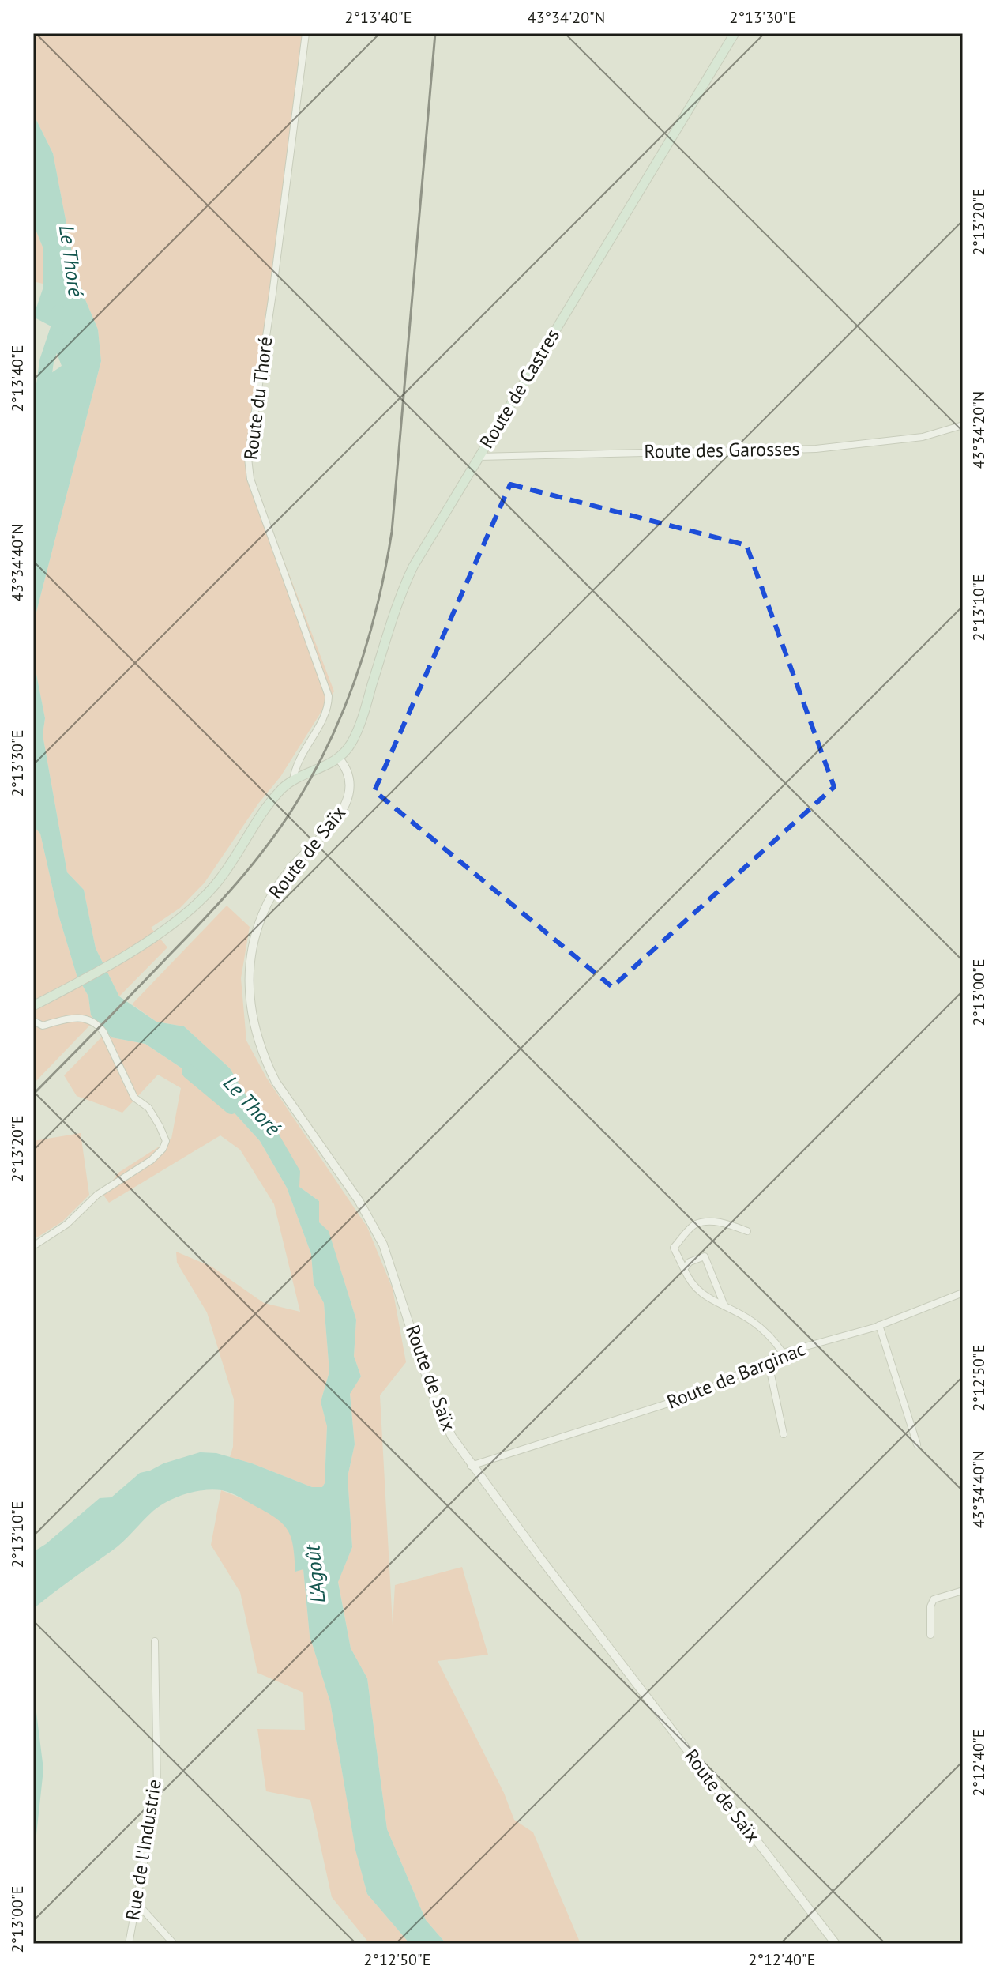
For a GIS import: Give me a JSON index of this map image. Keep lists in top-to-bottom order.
{
  "streets": {
    "main road": ["Route de Castres"],
    "street": [
      "Route du Thoré",
      "Route des Garosses",
      "Route de Saïx",
      "Route de Barginac",
      "Rue de l'Industrie"
    ]
  },
  "crossings": [
    ["Route de Castres", "Route des Garosses"],
    ["Route de Castres", "Route de Saïx"],
    ["Route de Saïx", "Route de Barginac"]
  ],
  "water": ["Le Thoré", "L'Agoût"],
  "coordinates": [
    "2°13'40\"E",
    "43°34'20\"N",
    "2°13'30\"E",
    "2°13'20\"E",
    "43°34'40\"N",
    "2°13'10\"E",
    "2°13'00\"E",
    "2°12'50\"E",
    "2°12'40\"E"
  ]
}
